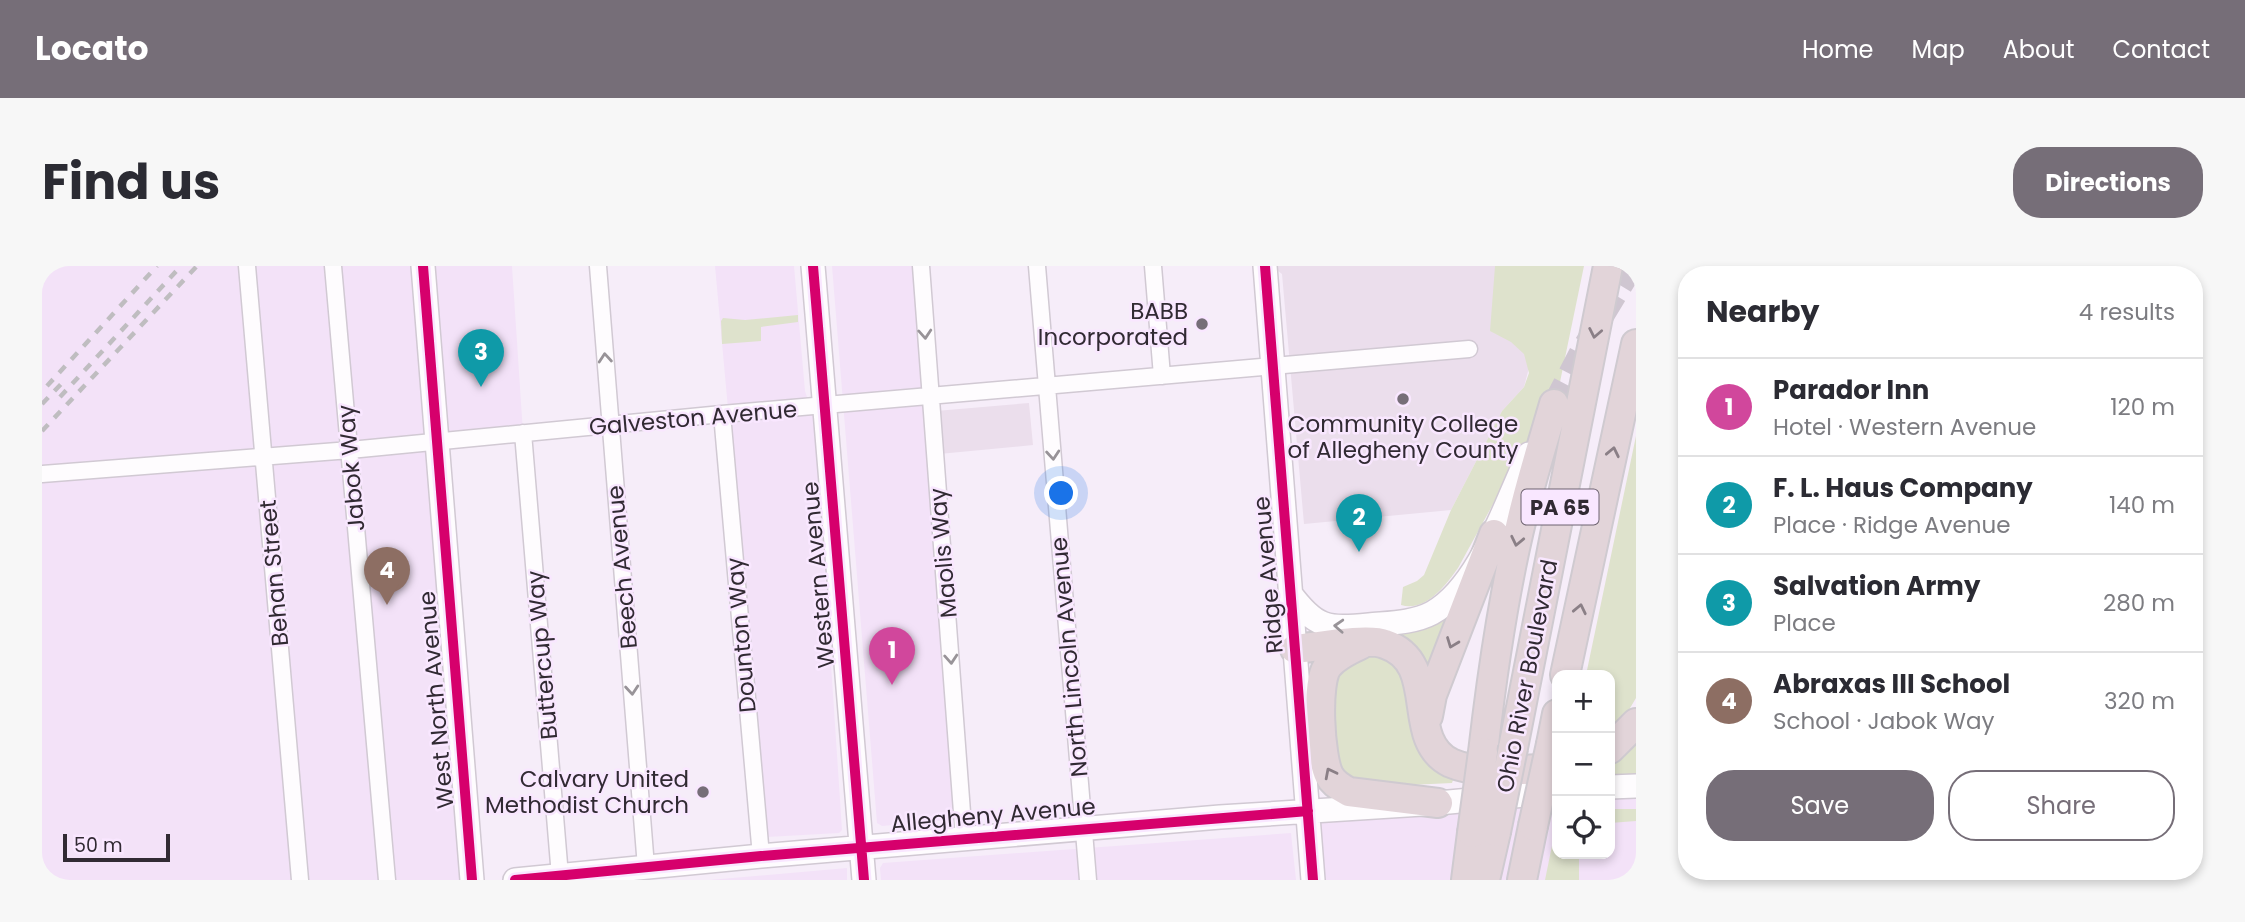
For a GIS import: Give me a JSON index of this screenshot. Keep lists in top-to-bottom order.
{
  "streets": {
    "highway": ["PA 65", "Ohio River Boulevard"],
    "main road": [
      "Western Avenue",
      "Ridge Avenue",
      "West North Avenue",
      "Allegheny Avenue"
    ],
    "street": [
      "Galveston Avenue",
      "Jabok Way",
      "Maolis Way",
      "Beech Avenue",
      "Behan Street",
      "Dounton Way",
      "Buttercup Way",
      "North Lincoln Avenue"
    ]
  },
  "crossings": [
    ["Galveston Avenue", "Jabok Way"],
    ["Galveston Avenue", "Maolis Way"],
    ["Galveston Avenue", "Beech Avenue"],
    ["Galveston Avenue", "Behan Street"],
    ["Galveston Avenue", "Western Avenue"],
    ["Galveston Avenue", "Ridge Avenue"],
    ["Galveston Avenue", "Dounton Way"],
    ["Galveston Avenue", "Buttercup Way"],
    ["Galveston Avenue", "North Lincoln Avenue"],
    ["Galveston Avenue", "West North Avenue"],
    ["Maolis Way", "Allegheny Avenue"],
    ["Beech Avenue", "Allegheny Avenue"],
    ["Western Avenue", "Allegheny Avenue"],
    ["Ridge Avenue", "Allegheny Avenue"],
    ["Dounton Way", "Allegheny Avenue"],
    ["Buttercup Way", "Allegheny Avenue"],
    ["North Lincoln Avenue", "Allegheny Avenue"]
  ],
  "one_way": ["Maolis Way", "North Lincoln Avenue"],
  "places": ["BABB Incorporated", "Community College of Allegheny County", "Calvary United Methodist Church"],
  "scale_bar": "50 m",
  "page": {
    "header": "Locato",
    "nav": [
      "Home",
      "Map",
      "About",
      "Contact"
    ],
    "title": "Find us",
    "buttons": [
      "Directions",
      ["Save", "Share"]
    ],
    "heading": ["Nearby", "4 results"],
    "pins": [
      "3",
      "2",
      "4",
      "1"
    ],
    "list": [
      {
        "mark": "1",
        "name": "Parador Inn",
        "note": "Hotel · Western Avenue",
        "value": "120 m"
      },
      {
        "mark": "2",
        "name": "F. L. Haus Company",
        "note": "Place · Ridge Avenue",
        "value": "140 m"
      },
      {
        "mark": "3",
        "name": "Salvation Army",
        "note": "Place",
        "value": "280 m"
      },
      {
        "mark": "4",
        "name": "Abraxas III School",
        "note": "School · Jabok Way",
        "value": "320 m"
      }
    ],
    "map_buttons": ["+", "−"],
    "scale": "50 m"
  }
}
